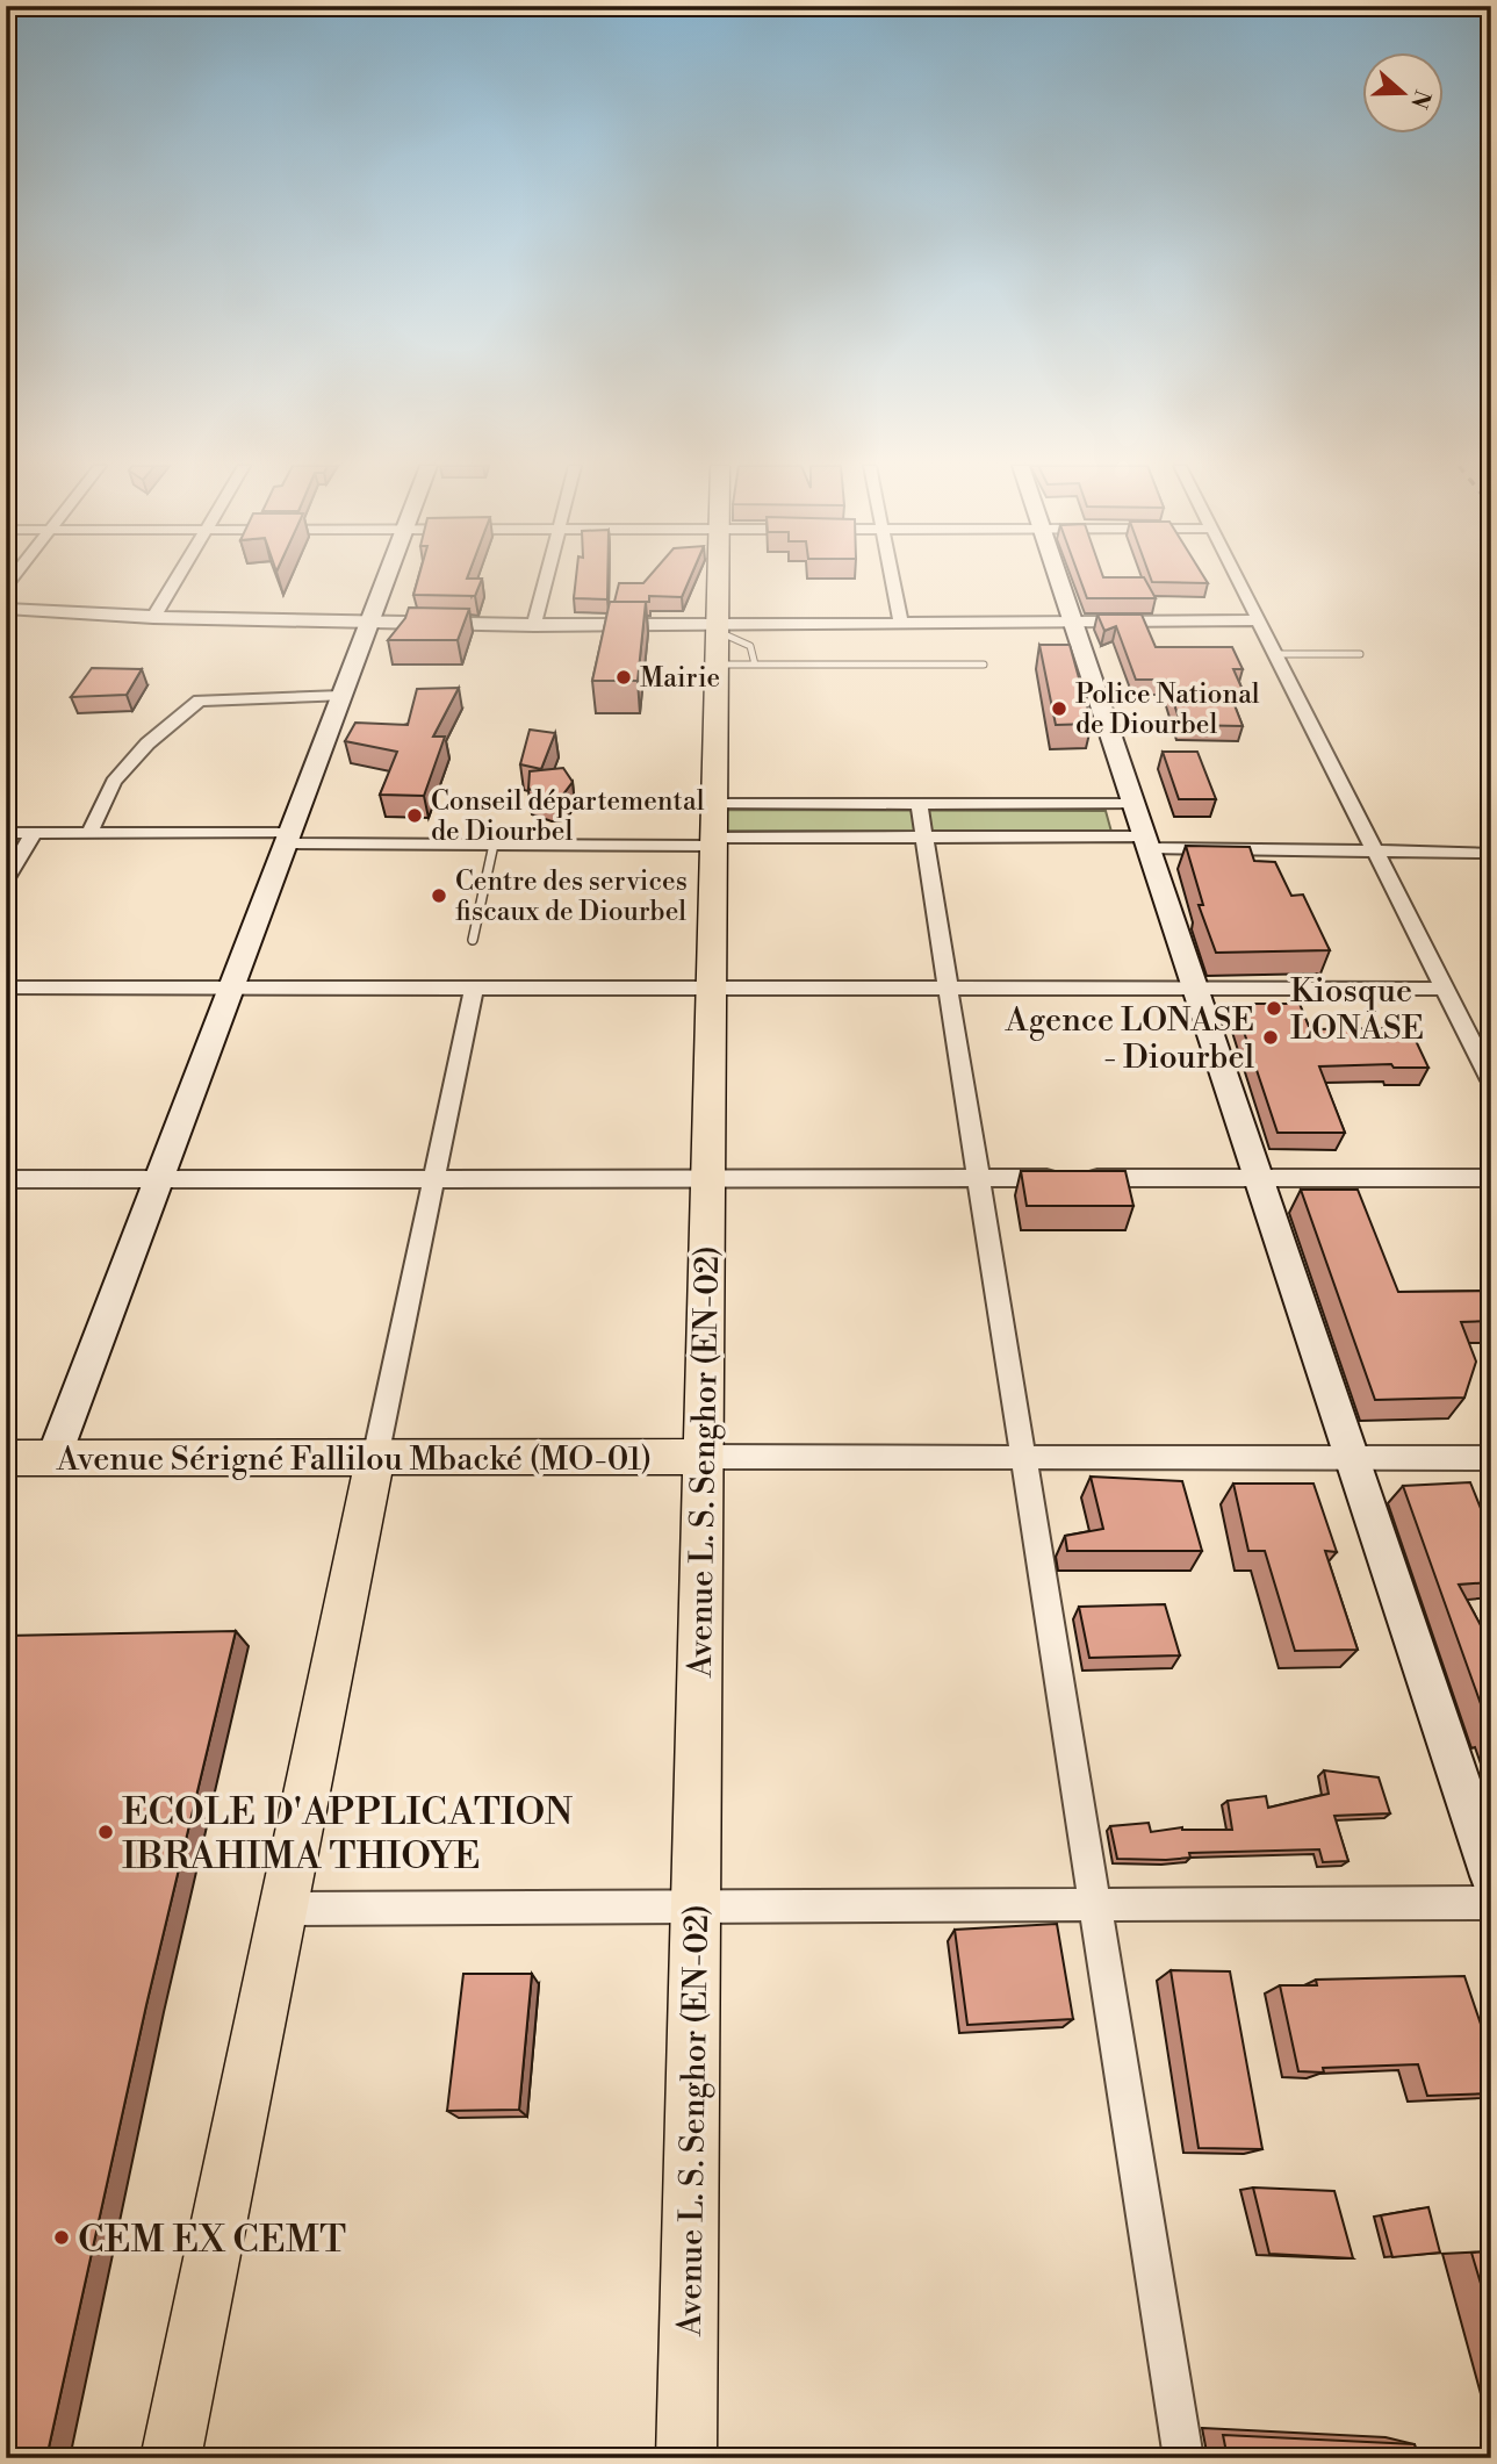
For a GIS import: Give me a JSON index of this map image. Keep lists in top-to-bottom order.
{
  "streets": {
    "main road": ["Avenue Sérigné Fallilou Mbacké (MO-01)", "Avenue L. S. Senghor (EN-02)"]
  },
  "crossings": [
    ["Avenue Sérigné Fallilou Mbacké (MO-01)", "Avenue L. S. Senghor (EN-02)"]
  ],
  "places": [
    "Mairie",
    "Police National de Diourbel",
    "Conseil départemental de Diourbel",
    "Centre des services fiscaux de Diourbel",
    "Kiosque LONASE",
    "Agence LONASE - Diourbel",
    "ECOLE D'APPLICATION IBRAHIMA THIOYE",
    "CEM EX CEMT"
  ],
  "north": "right"
}
